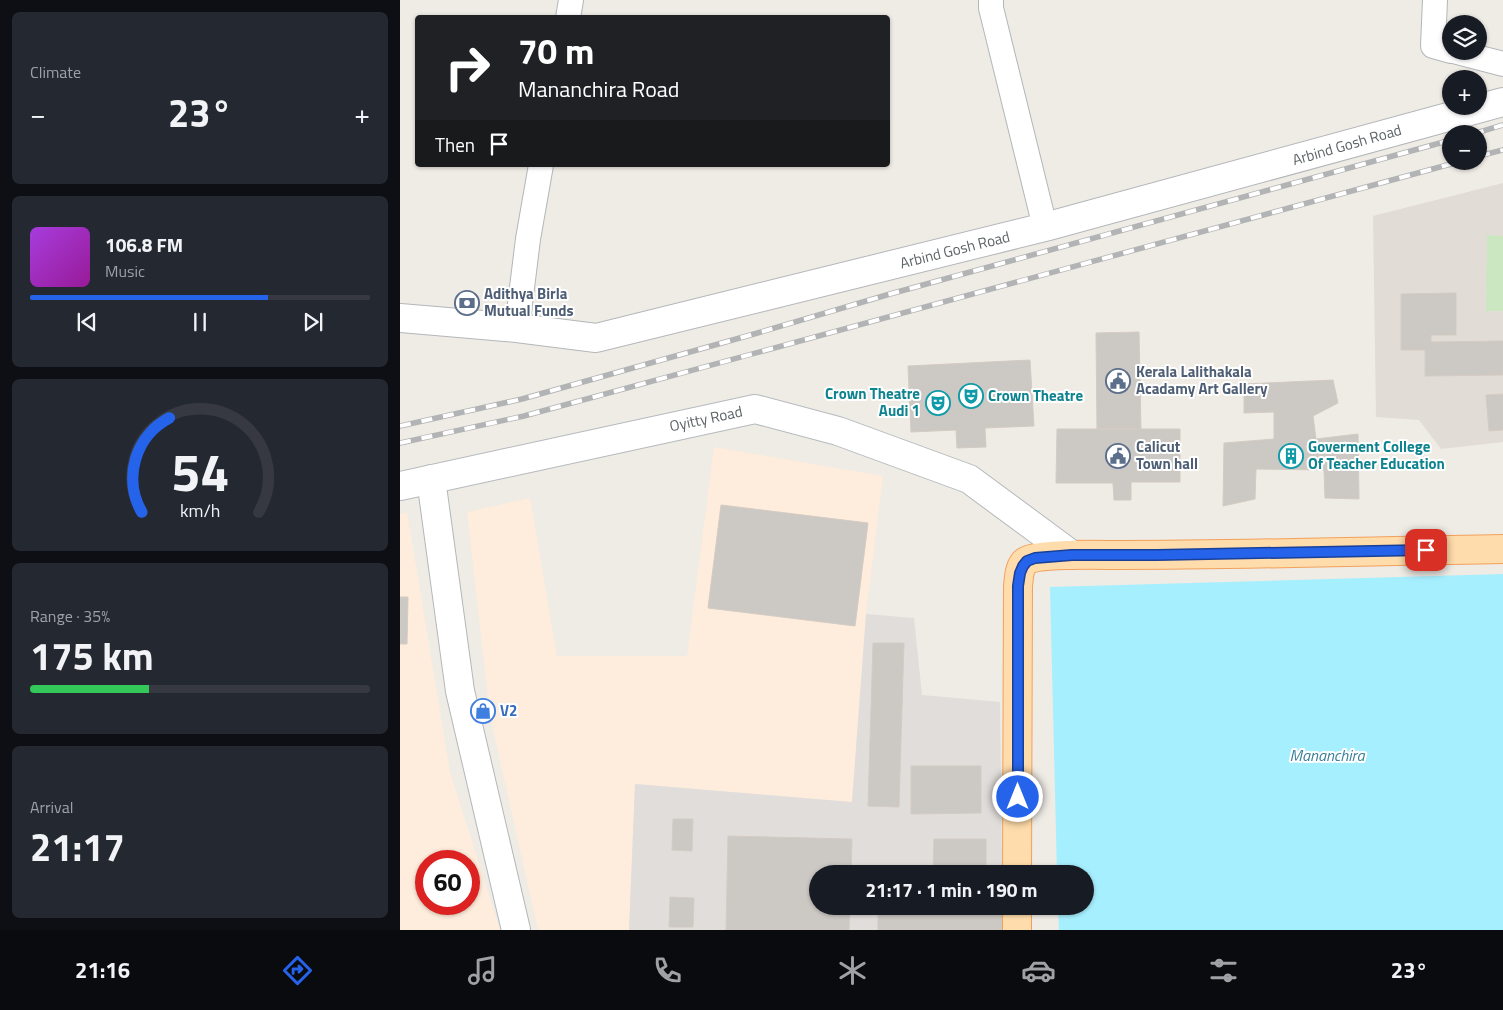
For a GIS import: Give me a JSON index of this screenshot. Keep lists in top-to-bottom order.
{
  "streets": {
    "street": ["Arbind Gosh Road", "Oyitty Road"]
  },
  "water": ["Mananchira"],
  "places": {
    "bank": ["Adithya Birla Mutual Funds"],
    "public building": ["Kerala Lalithakala Acadamy Art Gallery", "Calicut Town hall"],
    "theatre": ["Crown Theatre", "Crown Theatre Audi 1"],
    "building": ["Goverment College Of Teacher Education"],
    "shop": ["V2"]
  },
  "page": {
    "tile": [
      "Climate",
      ["Range · 35%", "175 km"],
      ["Arrival", "21:17"]
    ],
    "map_buttons": ["+", "−"],
    "turn": ["70 m", "Mananchira Road"],
    "heat": ["−", "23°", "+"],
    "then": "Then",
    "song": ["106.8 FM", "Music"],
    "limit": "60",
    "trip": "21:17 · 1 min · 190 m",
    "tabs": ["21:16", "23°"],
    "gauge": ["54", "km/h"]
  }
}
